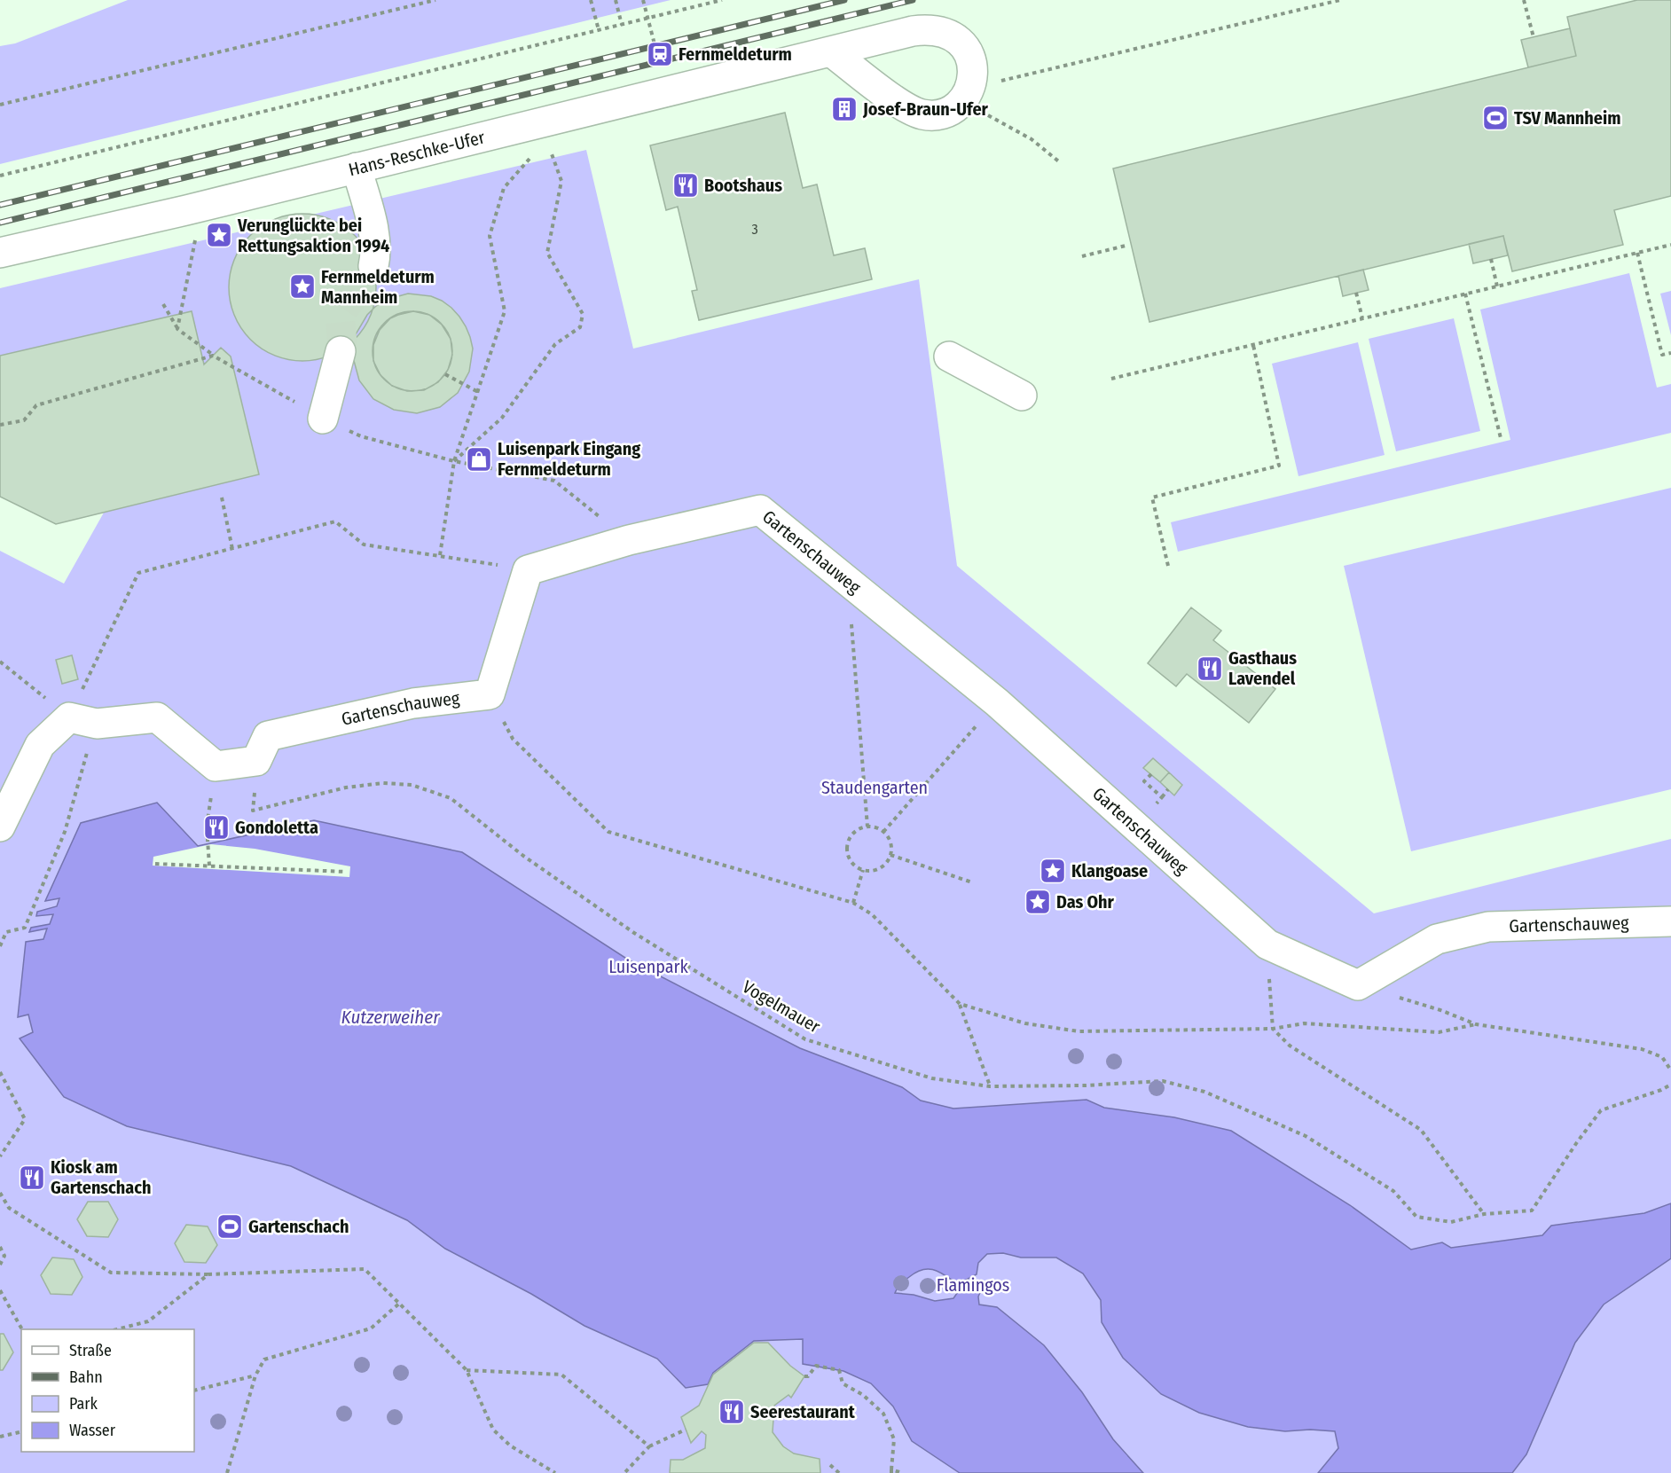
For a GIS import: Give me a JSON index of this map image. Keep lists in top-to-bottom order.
{
  "streets": {
    "street": ["Hans-Reschke-Ufer", "Gartenschauweg"],
    "path": ["Vogelmauer"]
  },
  "crossings": [
    ["Gartenschauweg", "Vogelmauer"]
  ],
  "water": ["Kutzerweiher"],
  "parks": ["Staudengarten", "Luisenpark", "Flamingos"],
  "places": {
    "station": ["Fernmeldeturm"],
    "building": ["Josef-Braun-Ufer"],
    "sports": ["TSV Mannheim", "Gartenschach"],
    "restaurant": [
      "Bootshaus",
      "Gasthaus Lavendel",
      "Gondoletta",
      "Kiosk am Gartenschach",
      "Seerestaurant"
    ],
    "place": [
      "Verunglückte bei Rettungsaktion 1994",
      "Fernmeldeturm Mannheim",
      "Klangoase",
      "Das Ohr"
    ],
    "shop": ["Luisenpark Eingang Fernmeldeturm"]
  },
  "house_numbers": ["3"],
  "legend": [
    "Straße",
    "Bahn",
    "Park",
    "Wasser"
  ]
}
